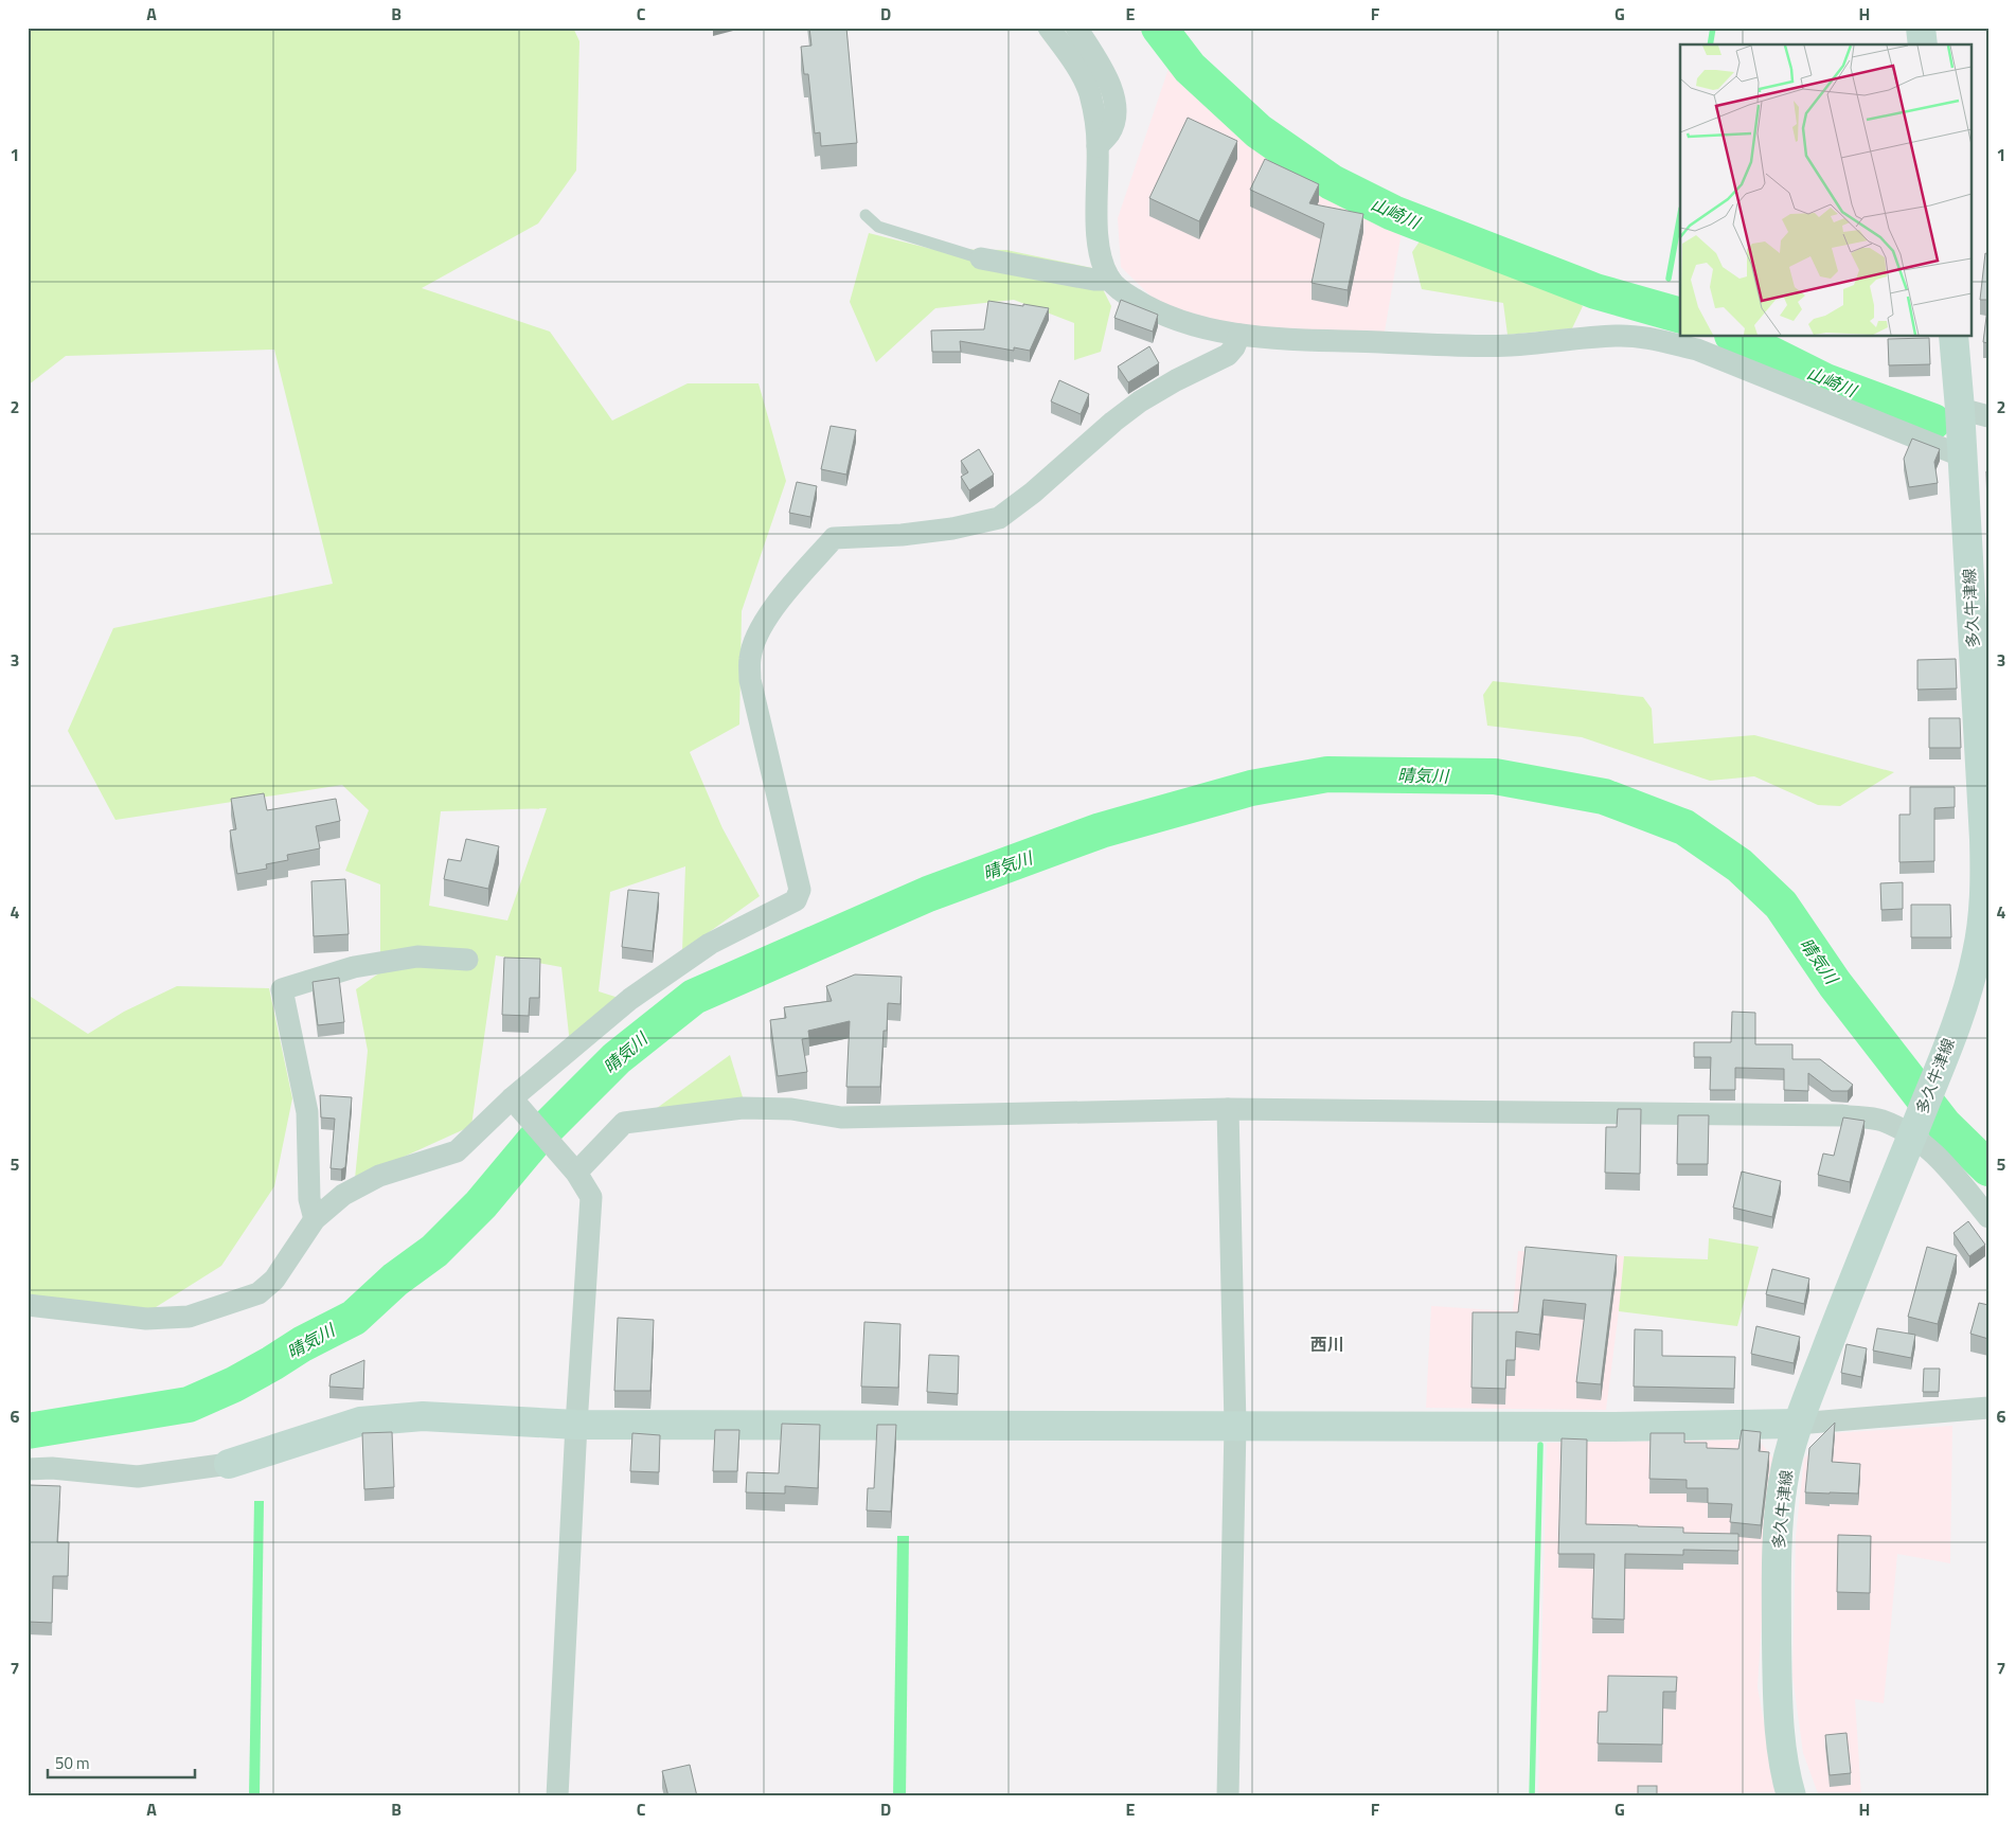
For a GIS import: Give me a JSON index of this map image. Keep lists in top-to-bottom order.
{
  "streets": {
    "street": ["多久牛津線"]
  },
  "districts": ["西川"],
  "water": ["山崎川", "晴気川"],
  "scale_bar": "50 m",
  "grid": {
    "columns": [
      "A",
      "B",
      "C",
      "D",
      "E",
      "F",
      "G",
      "H"
    ],
    "rows": [
      "1",
      "2",
      "3",
      "4",
      "5",
      "6",
      "7"
    ]
  }
}
